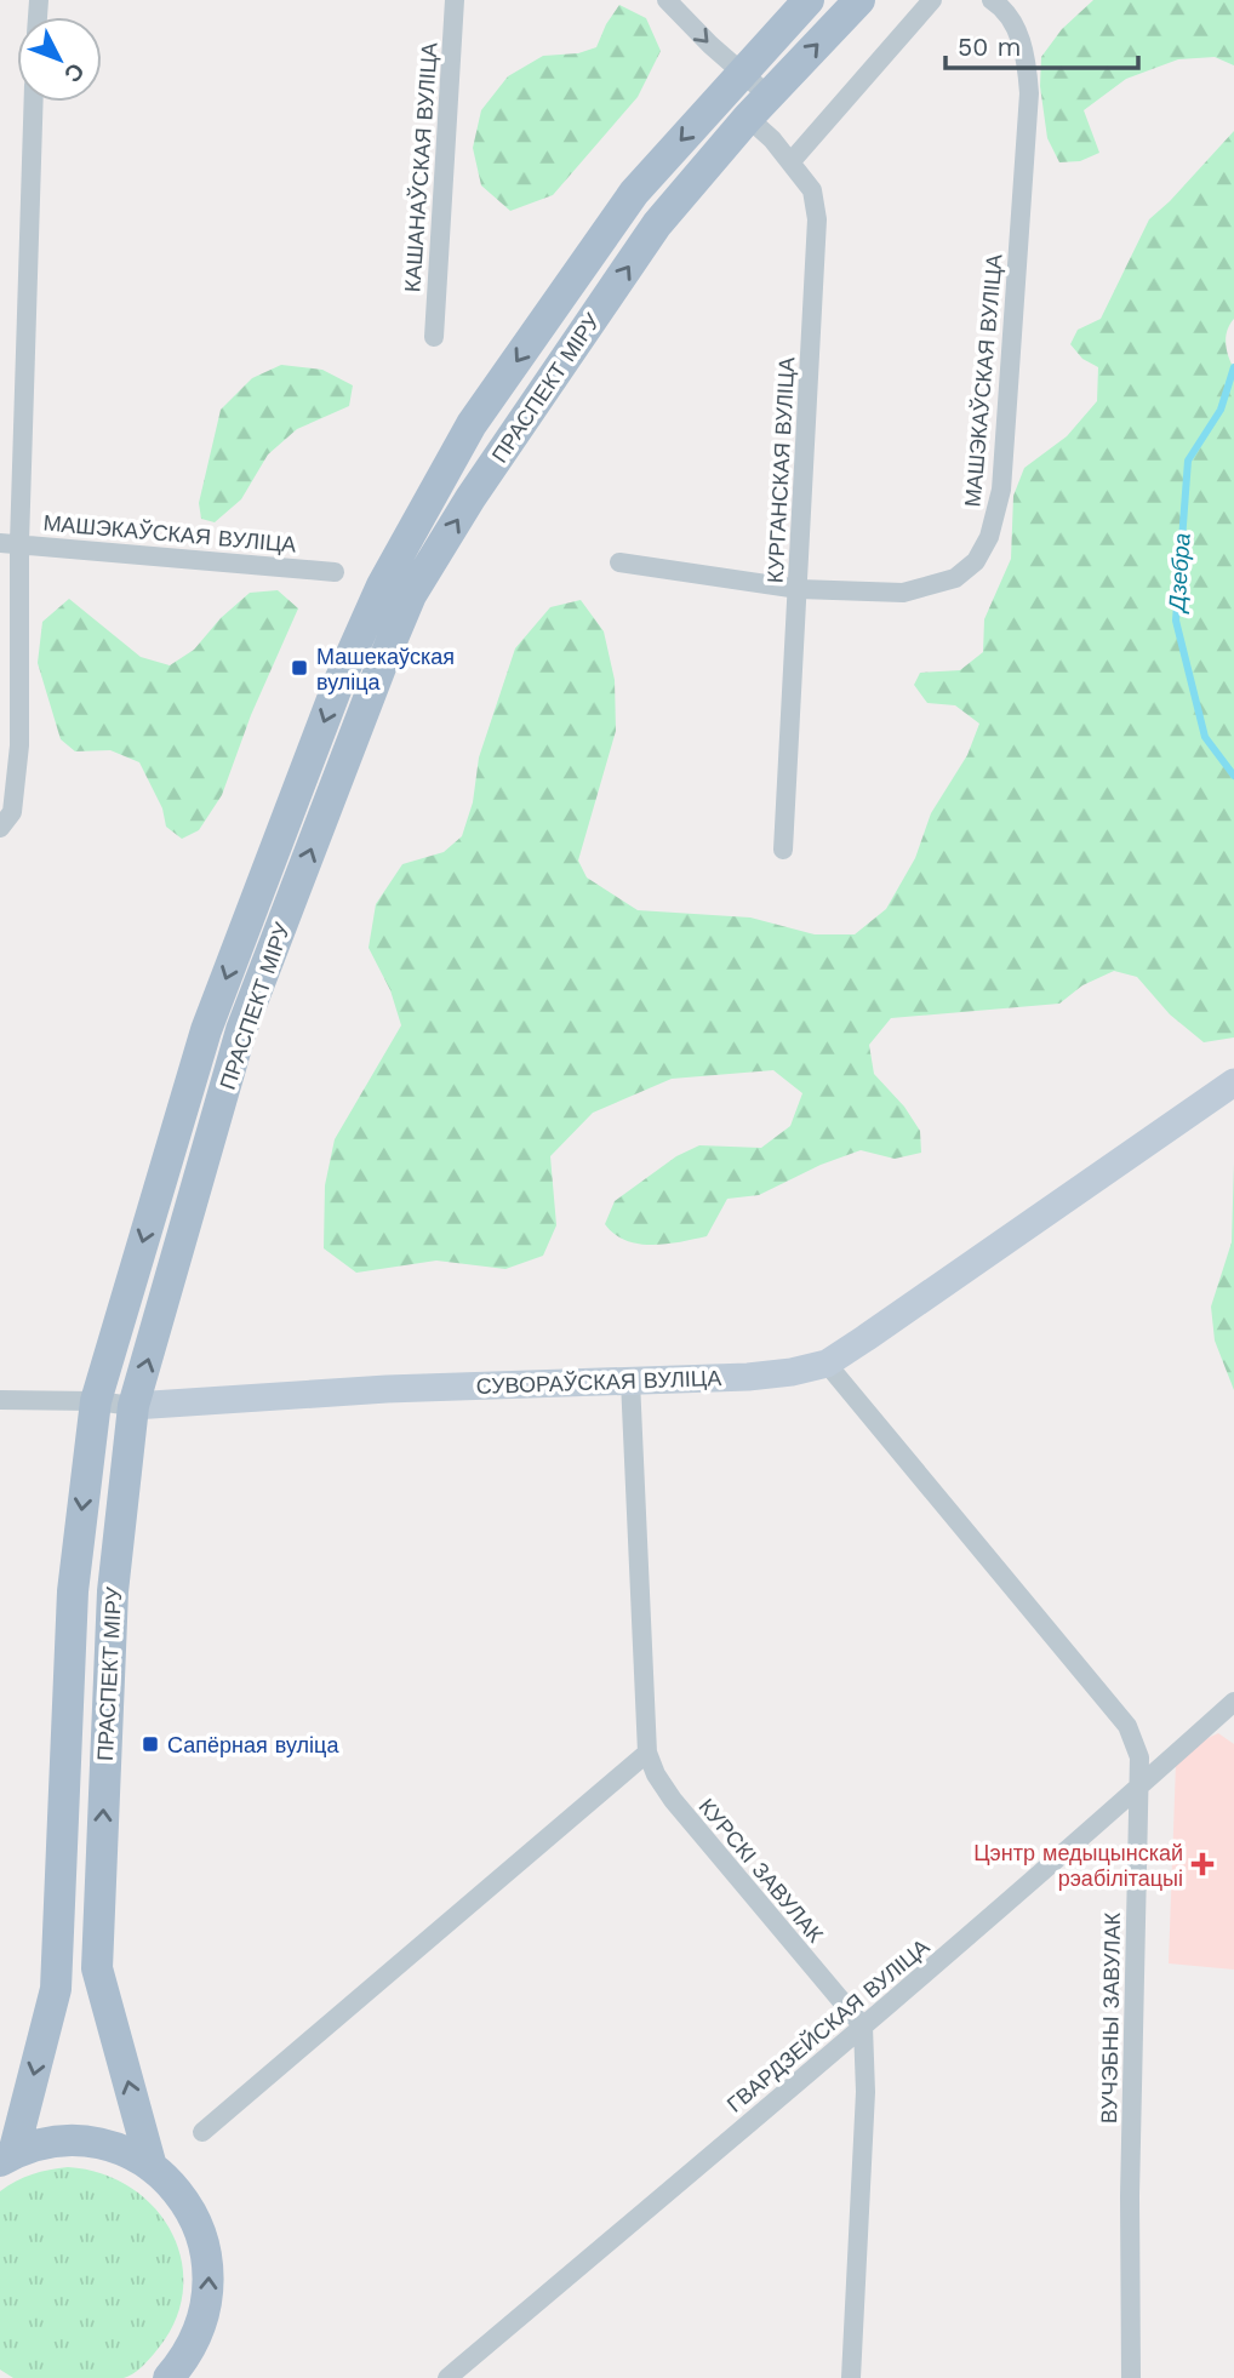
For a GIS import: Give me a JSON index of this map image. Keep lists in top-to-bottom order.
{
  "streets": {
    "main road": ["ПРАСПЕКТ МІРУ", "СУВОРАЎСКАЯ ВУЛІЦА"],
    "street": [
      "КАШАНАЎСКАЯ ВУЛІЦА",
      "МАШЭКАЎСКАЯ ВУЛІЦА",
      "КУРГАНСКАЯ ВУЛІЦА",
      "КУРСКІ ЗАВУЛАК",
      "ВУЧЭБНЫ ЗАВУЛАК",
      "ГВАРДЗЕЙСКАЯ ВУЛІЦА"
    ]
  },
  "crossings": [
    ["МАШЭКАЎСКАЯ ВУЛІЦА", "КУРГАНСКАЯ ВУЛІЦА"],
    ["ПРАСПЕКТ МІРУ", "КУРГАНСКАЯ ВУЛІЦА"],
    ["ПРАСПЕКТ МІРУ", "СУВОРАЎСКАЯ ВУЛІЦА"],
    ["СУВОРАЎСКАЯ ВУЛІЦА", "КУРСКІ ЗАВУЛАК"],
    ["СУВОРАЎСКАЯ ВУЛІЦА", "ВУЧЭБНЫ ЗАВУЛАК"],
    ["КУРСКІ ЗАВУЛАК", "ГВАРДЗЕЙСКАЯ ВУЛІЦА"],
    ["ВУЧЭБНЫ ЗАВУЛАК", "ГВАРДЗЕЙСКАЯ ВУЛІЦА"]
  ],
  "water": ["Дзебра"],
  "places": {
    "transit": ["Машекаўская вуліца", "Сапёрная вуліца"],
    "health": ["Цэнтр медыцынскай рэабілітацыі"]
  },
  "scale_bar": "50 m",
  "north": "bottom right"
}
